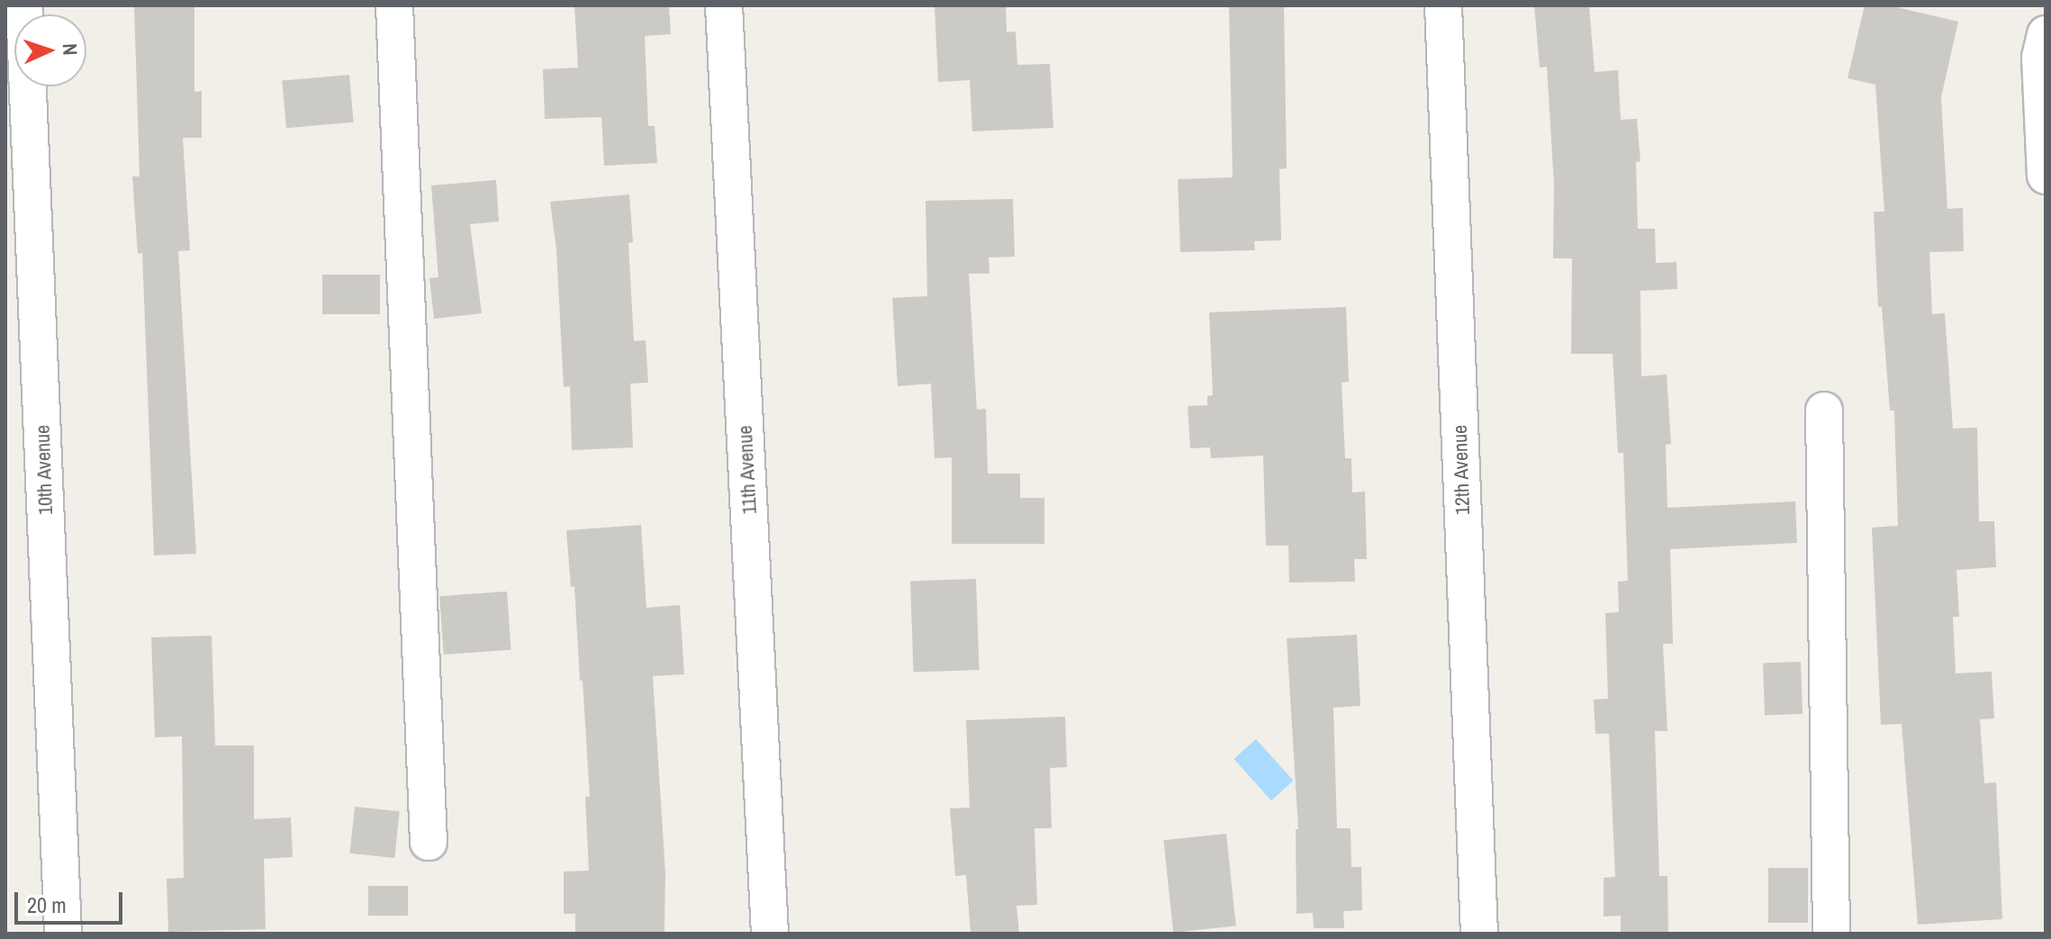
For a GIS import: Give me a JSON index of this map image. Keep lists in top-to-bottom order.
{
  "streets": {
    "street": ["10th Avenue", "11th Avenue", "12th Avenue"]
  },
  "scale_bar": "20 m",
  "north": "right"
}
